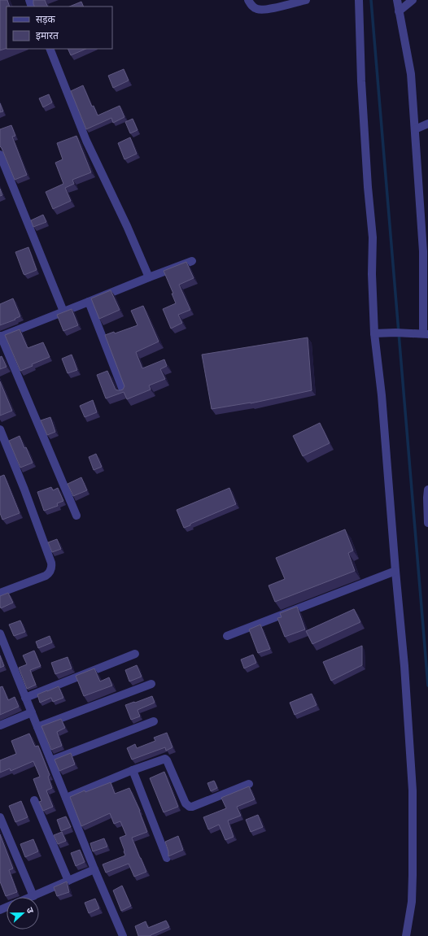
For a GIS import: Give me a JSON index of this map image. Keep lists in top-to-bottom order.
{
  "legend": ["सड़क", "इमारत"],
  "north": "right"
}
